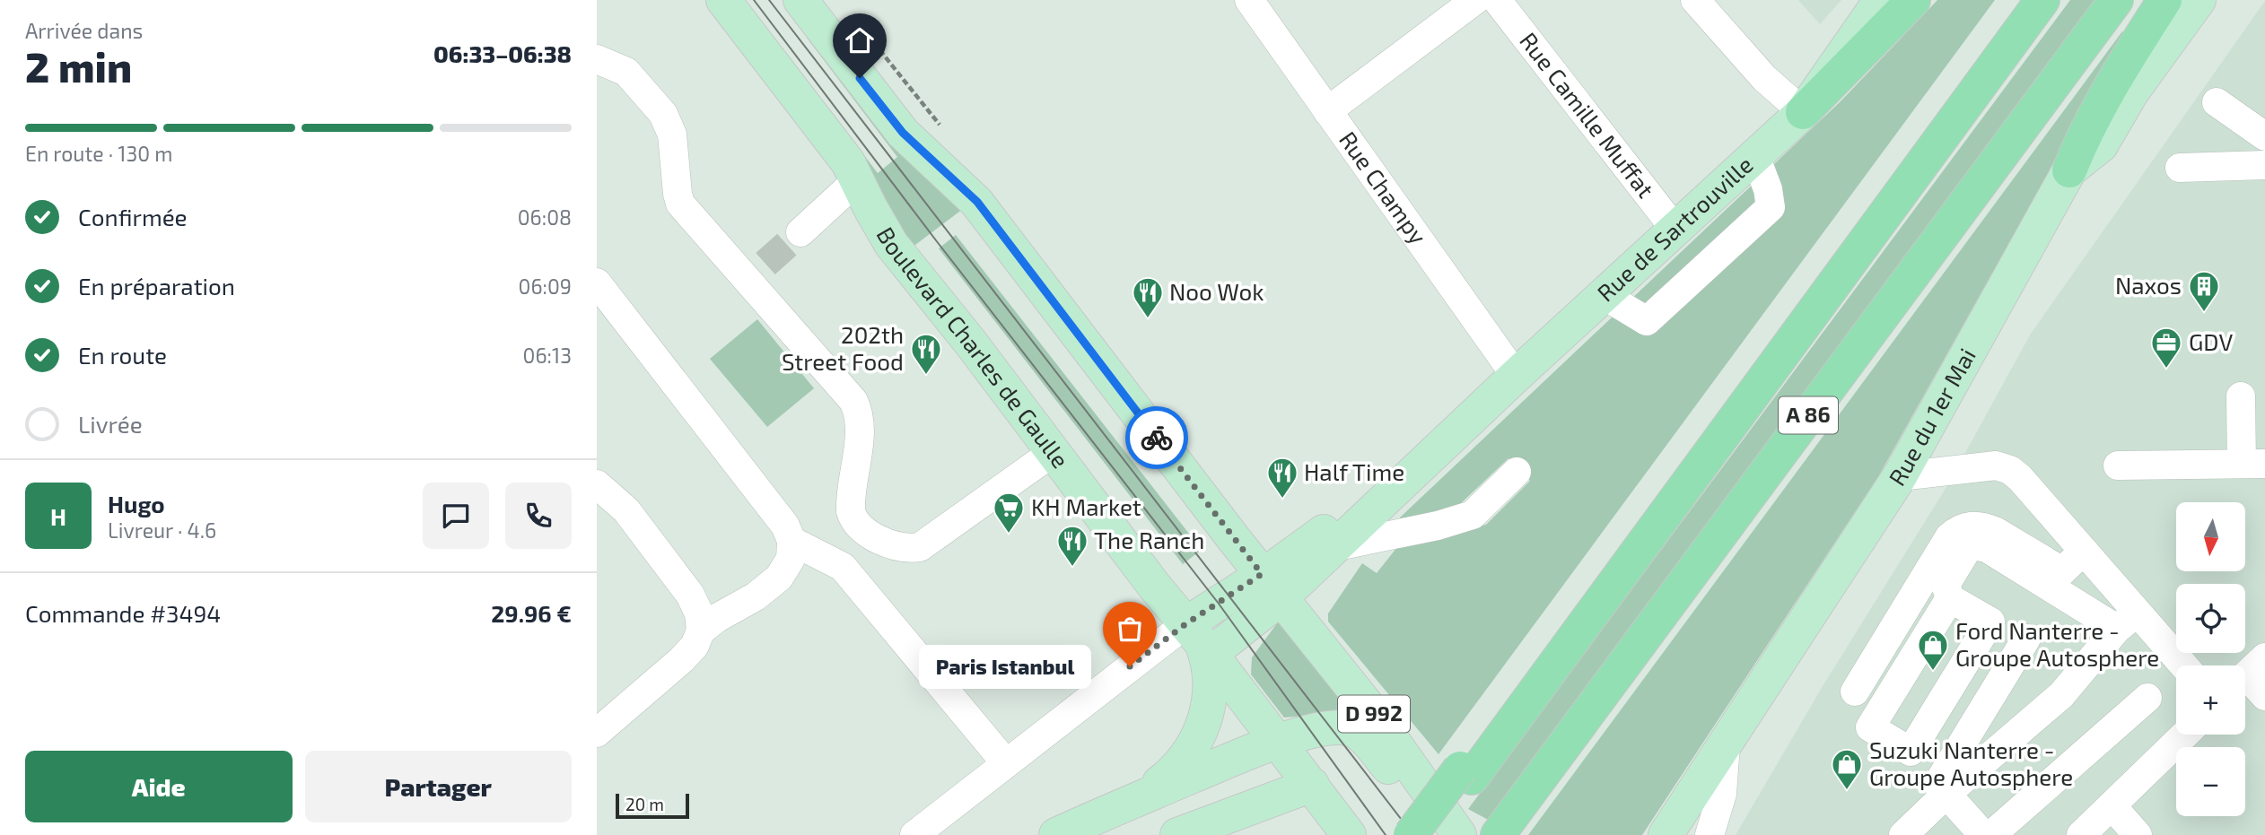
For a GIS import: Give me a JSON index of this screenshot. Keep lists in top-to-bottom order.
{
  "streets": {
    "highway": ["A 86"],
    "main road": [
      "Rue de Sartrouville",
      "Boulevard Charles de Gaulle",
      "Rue du 1er Mai",
      "D 992"
    ],
    "street": ["Rue Camille Muffat", "Rue Champy"]
  },
  "crossings": [
    ["Rue Camille Muffat", "Rue de Sartrouville"],
    ["Rue Champy", "Rue de Sartrouville"],
    ["Rue de Sartrouville", "D 992"]
  ],
  "places": {
    "building": ["Naxos"],
    "restaurant": [
      "Noo Wok",
      "202th Street Food",
      "Half Time",
      "The Ranch"
    ],
    "office": ["GDV"],
    "supermarket": ["KH Market"],
    "other": ["Paris Istanbul"],
    "shop": ["Ford Nanterre - Groupe Autosphere", "Suzuki Nanterre - Groupe Autosphere"]
  },
  "scale_bar": "20 m",
  "north": "bottom",
  "page": {
    "heading": ["2 min", "Arrivée dans", "06:33–06:38"],
    "panel": [
      "Hugo",
      "Livreur · 4.6",
      "Commande #3494",
      "29.96 €"
    ],
    "bar": "En route · 130 m",
    "list": [
      ["Confirmée", "06:08"],
      ["En préparation", "06:09"],
      ["En route", "06:13"],
      "Livrée"
    ],
    "round": "H",
    "map_buttons": ["+", "−"],
    "bubble": "Paris Istanbul",
    "buttons": ["Aide", "Partager"],
    "scale": "20 m"
  }
}
